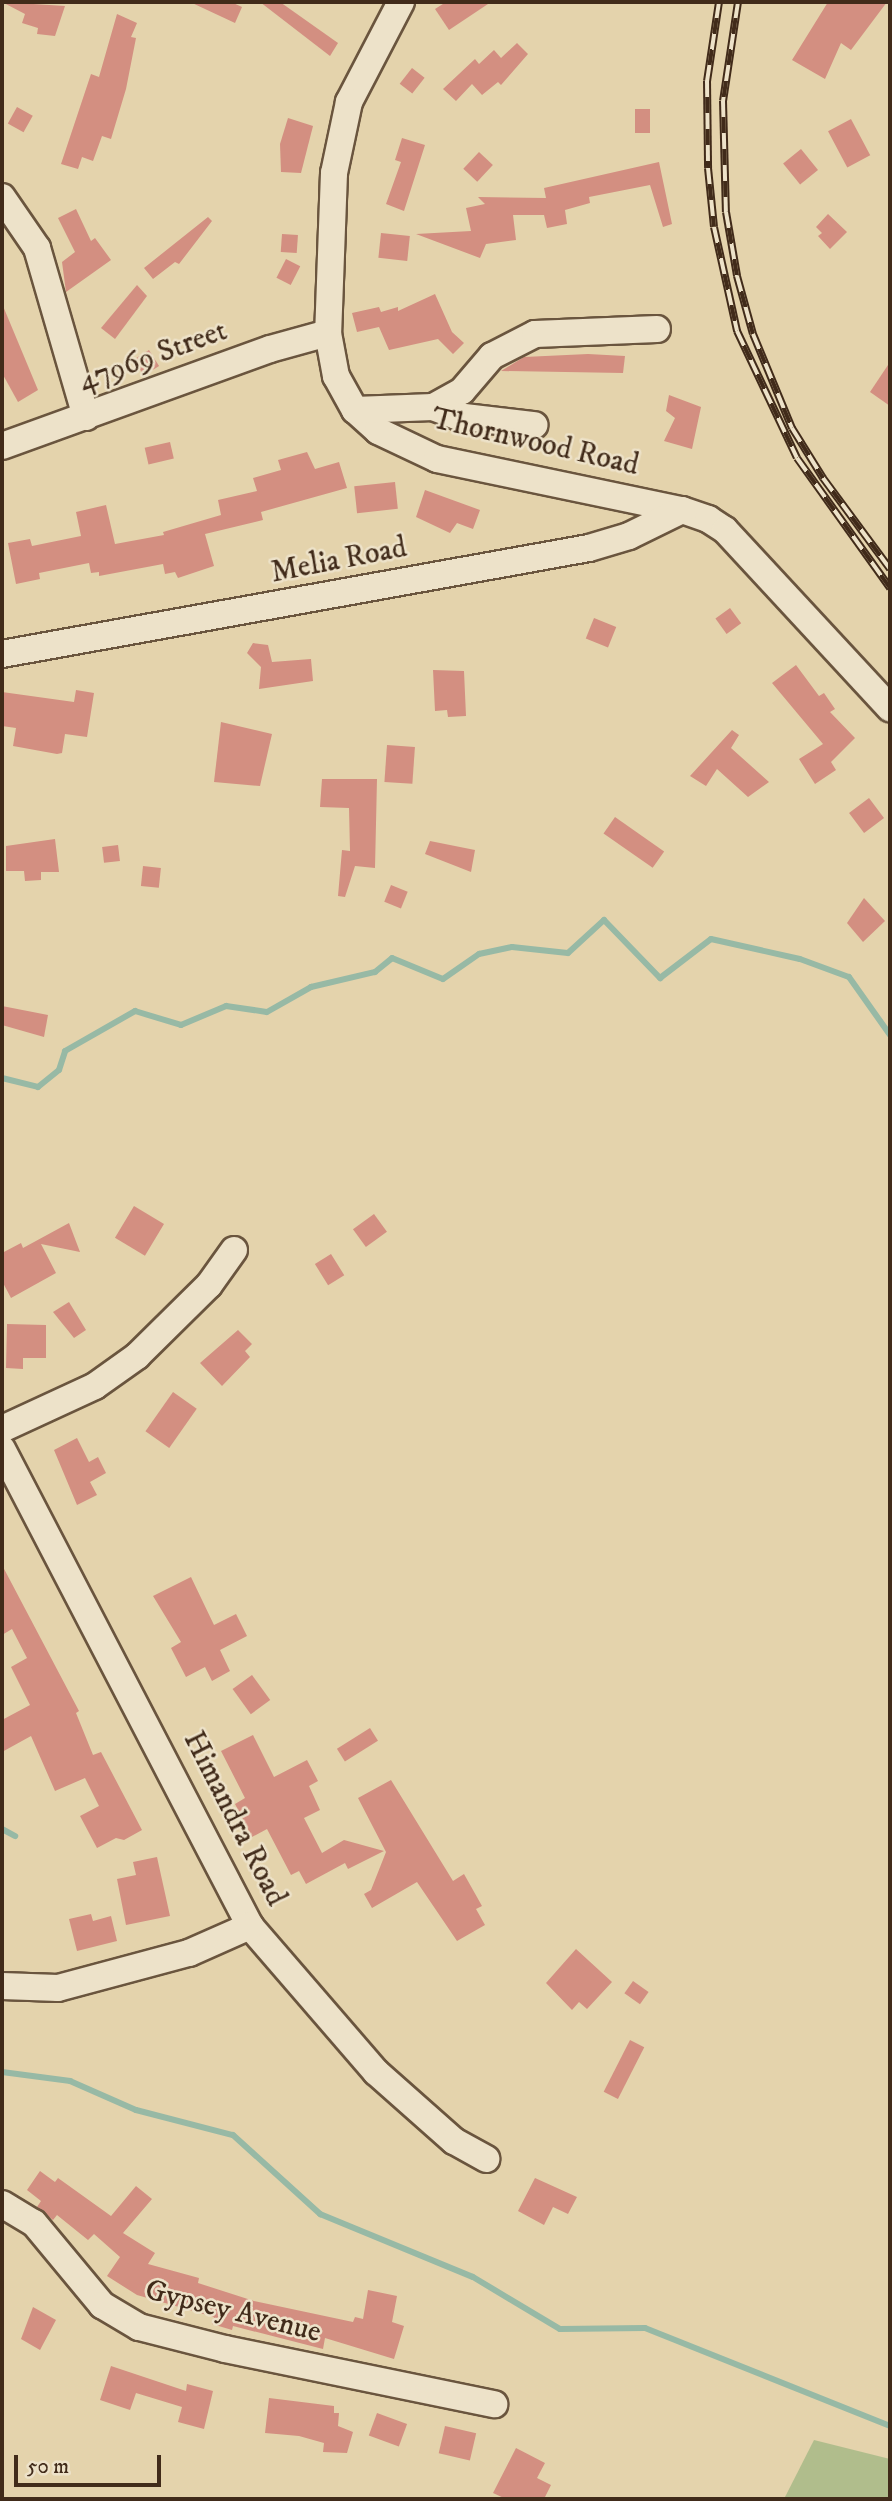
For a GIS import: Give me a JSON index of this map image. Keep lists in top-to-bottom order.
{
  "streets": {
    "street": [
      "47969 Street",
      "Thornwood Road",
      "Melia Road",
      "Himandra Road",
      "Gypsey Avenue"
    ]
  },
  "crossings": [
    ["47969 Street", "Thornwood Road"],
    ["Thornwood Road", "Melia Road"]
  ],
  "scale_bar": "50 m"
}
